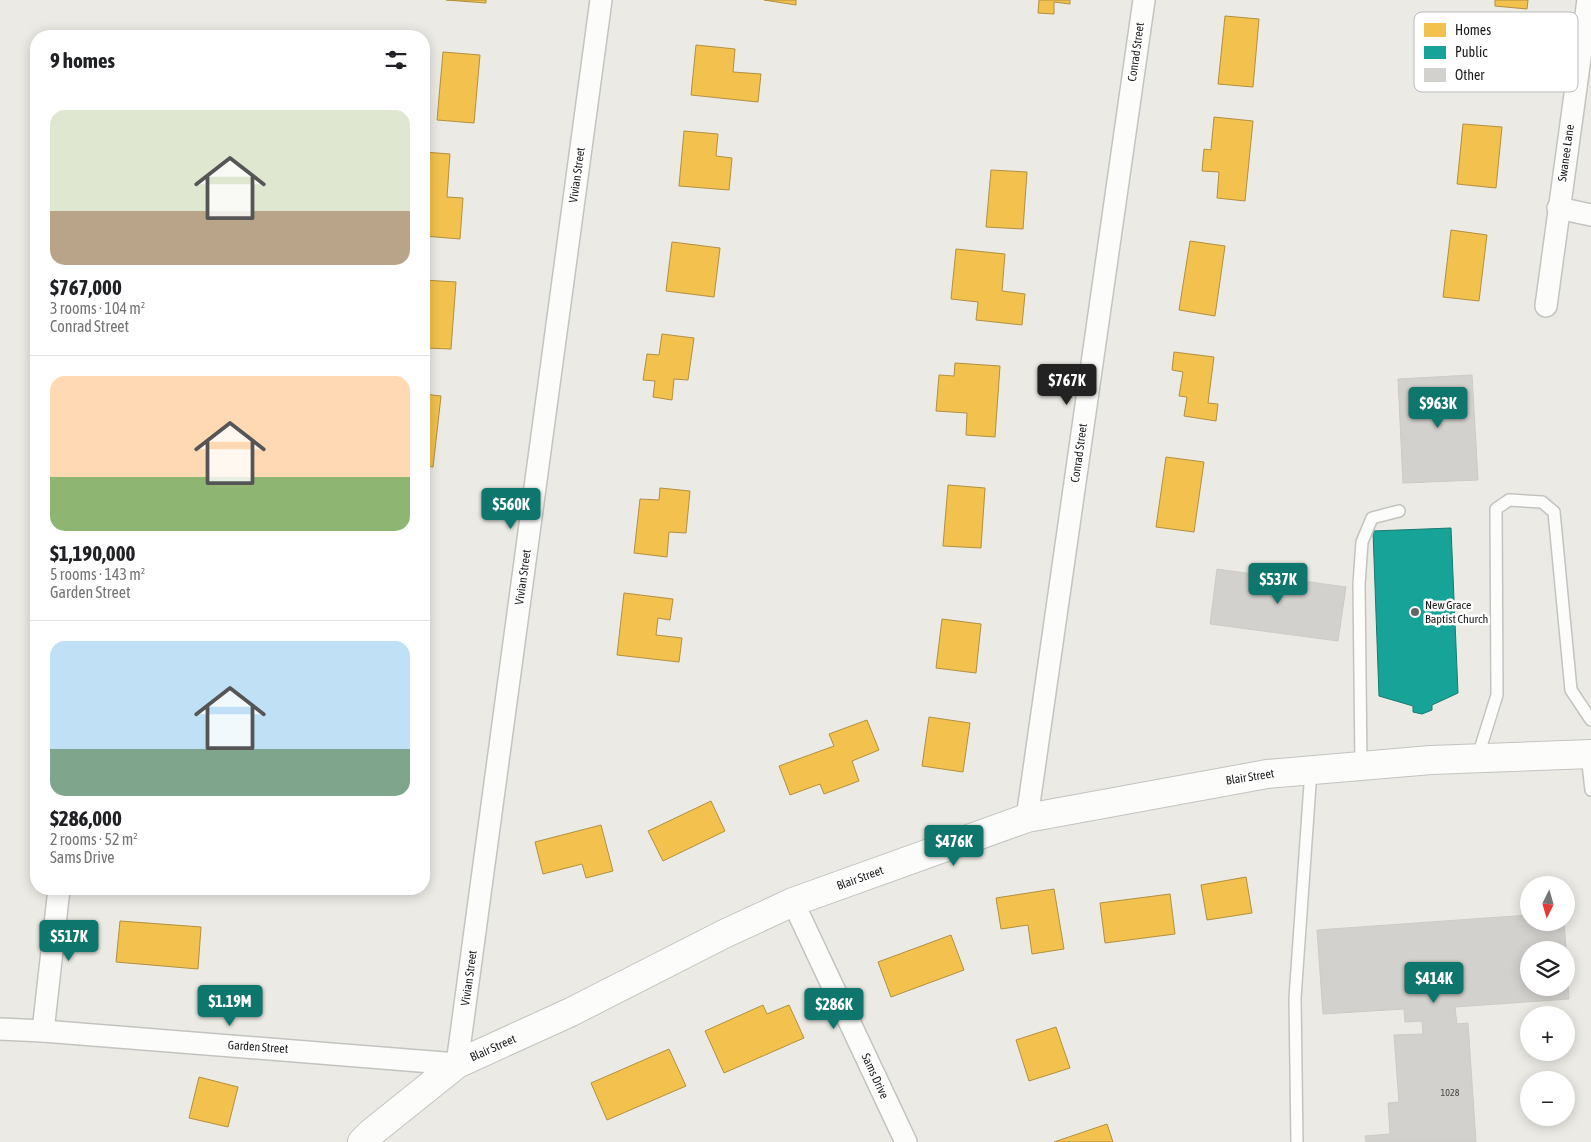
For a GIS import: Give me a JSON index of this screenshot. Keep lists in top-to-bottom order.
{
  "streets": {
    "street": [
      "Conrad Street",
      "Swanee Lane",
      "Vivian Street",
      "Blair Street",
      "Garden Street",
      "Sams Drive"
    ]
  },
  "crossings": [
    ["Conrad Street", "Blair Street"],
    ["Vivian Street", "Blair Street"],
    ["Vivian Street", "Garden Street"],
    ["Blair Street", "Garden Street"],
    ["Blair Street", "Sams Drive"]
  ],
  "places": ["New Grace Baptist Church"],
  "house_numbers": ["1028"],
  "legend": ["Homes", "Public", "Other"],
  "north": "bottom",
  "page": {
    "heading": "9 homes",
    "list": [
      {
        "name": "$767,000",
        "note": "3 rooms · 104 m² · Conrad Street"
      },
      {
        "name": "$1,190,000",
        "note": "5 rooms · 143 m² · Garden Street"
      },
      {
        "name": "$286,000",
        "note": "2 rooms · 52 m² · Sams Drive"
      }
    ],
    "price": [
      "$767K",
      "$963K",
      "$560K",
      "$537K",
      "$476K",
      "$517K",
      "$414K",
      "$1.19M",
      "$286K"
    ],
    "map_buttons": ["+", "−"]
  }
}
